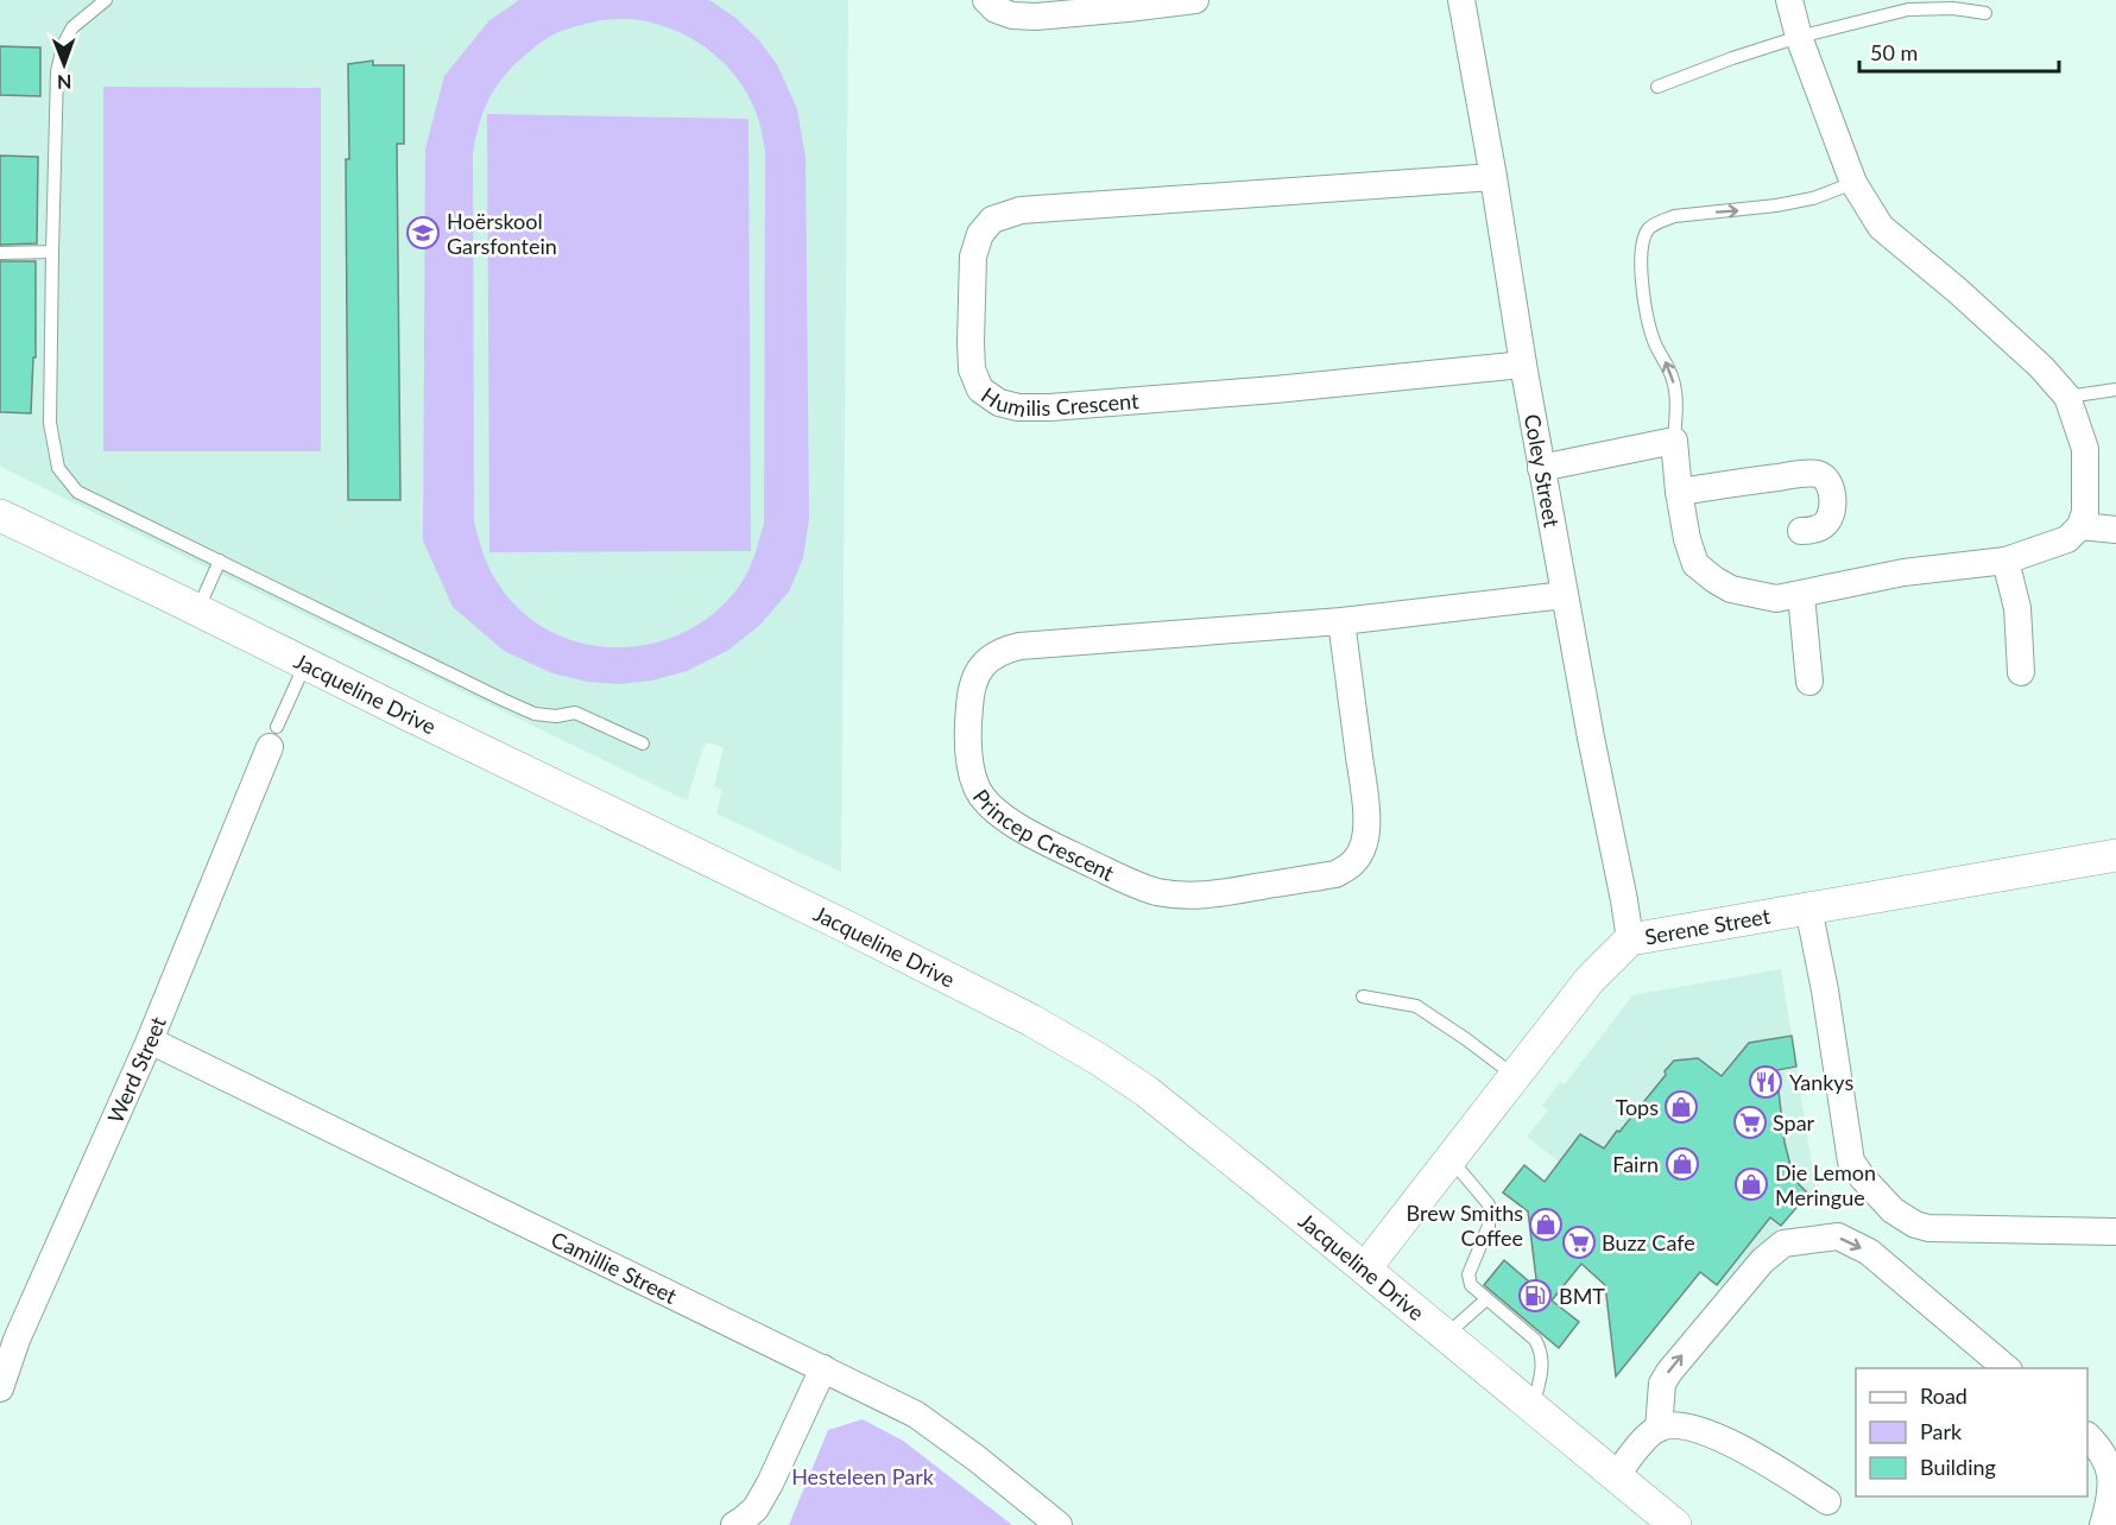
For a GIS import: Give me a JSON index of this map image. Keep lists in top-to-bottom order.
{
  "streets": {
    "street": [
      "Humilis Crescent",
      "Coley Street",
      "Jacqueline Drive",
      "Princep Crescent",
      "Serene Street",
      "Werd Street",
      "Camillie Street"
    ]
  },
  "crossings": [
    ["Humilis Crescent", "Coley Street"],
    ["Coley Street", "Princep Crescent"],
    ["Coley Street", "Serene Street"],
    ["Jacqueline Drive", "Serene Street"],
    ["Werd Street", "Camillie Street"]
  ],
  "parks": ["Hesteleen Park"],
  "places": {
    "school or university": ["Hoërskool Garsfontein"],
    "restaurant": ["Yankys"],
    "shop": [
      "Tops",
      "Fairn",
      "Die Lemon Meringue",
      "Brew Smiths Coffee"
    ],
    "supermarket": ["Spar", "Buzz Cafe"],
    "fuel station": ["BMT"]
  },
  "legend": ["Road", "Park", "Building"],
  "scale_bar": "50 m",
  "north": "bottom"
}
